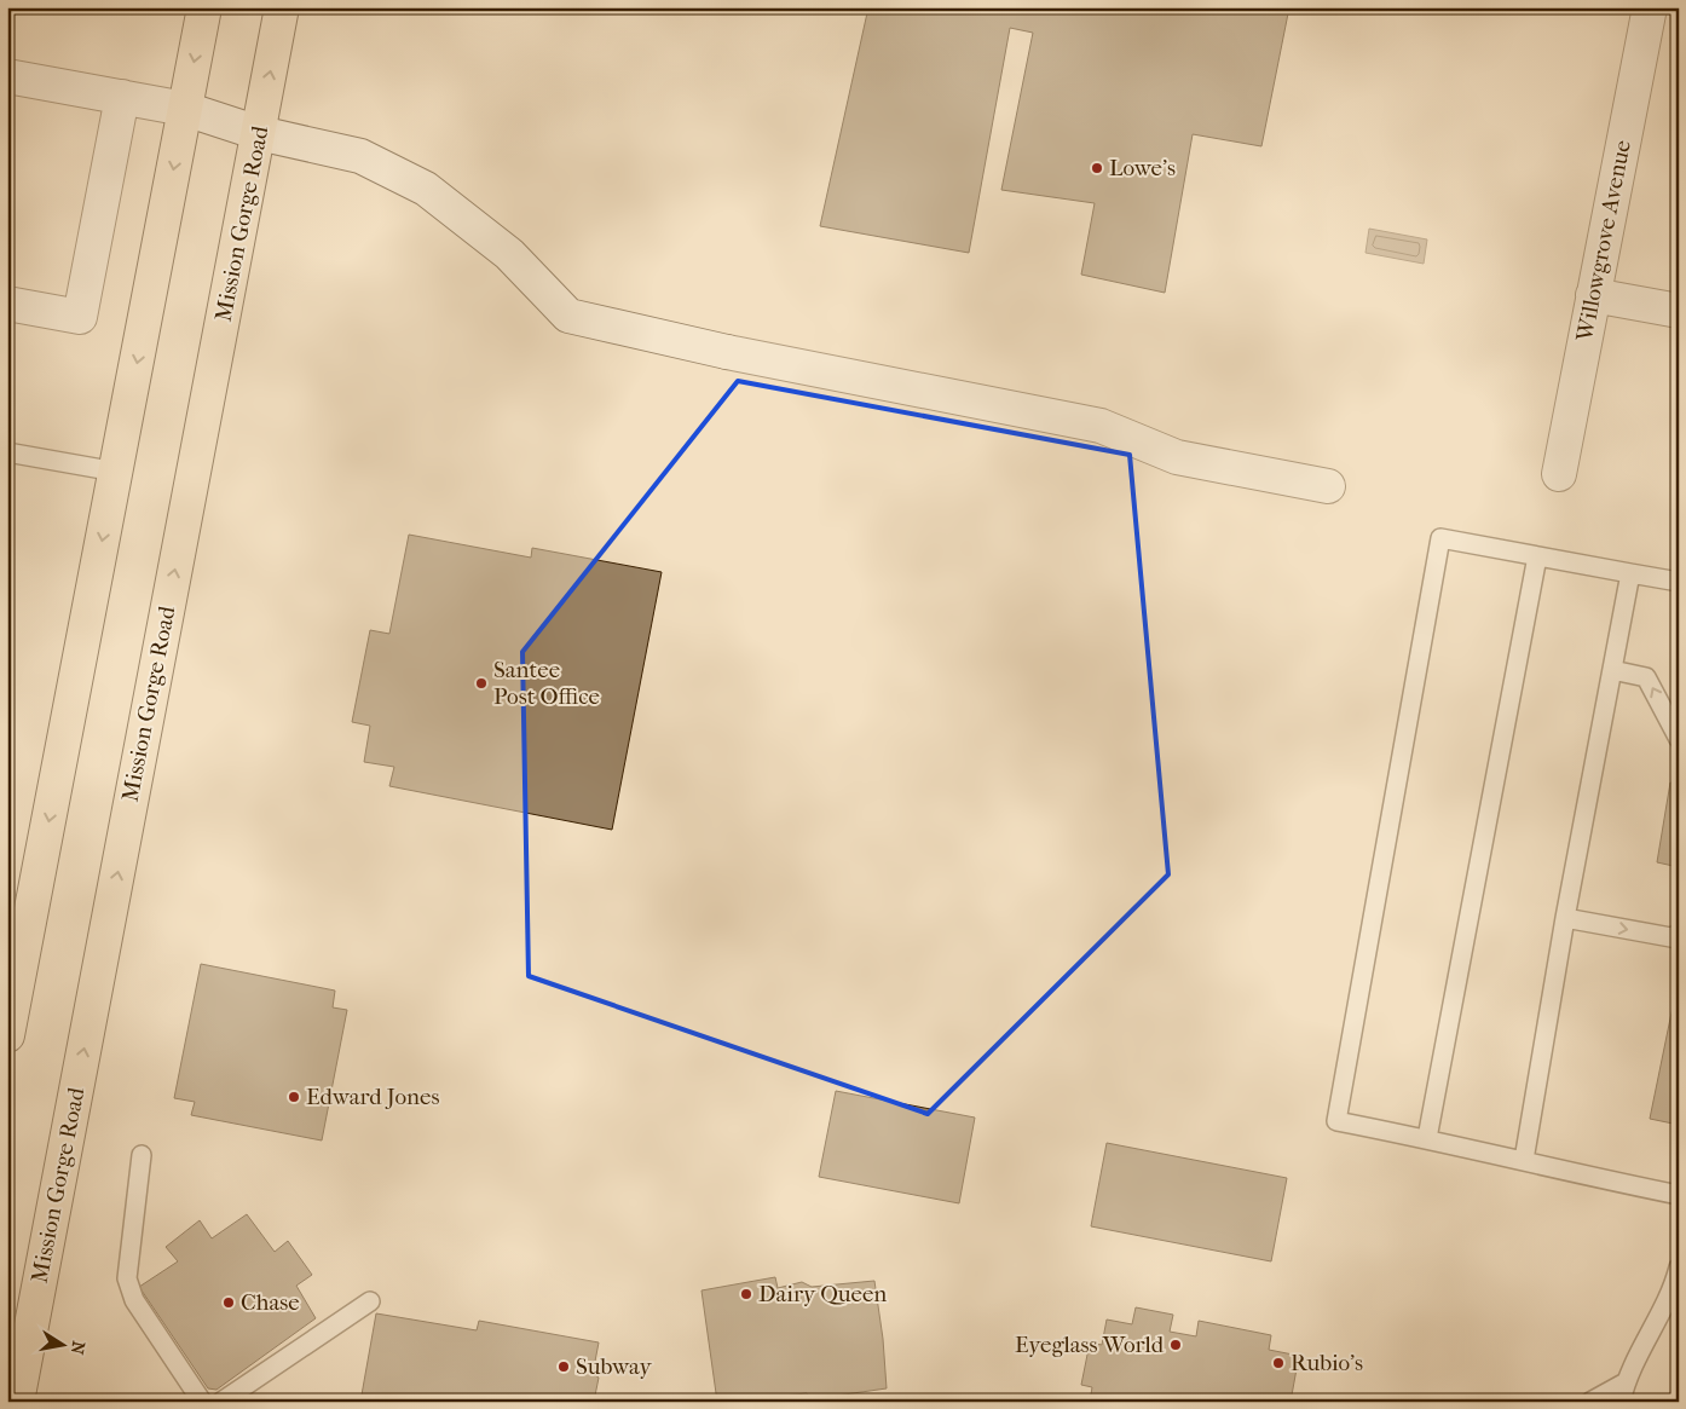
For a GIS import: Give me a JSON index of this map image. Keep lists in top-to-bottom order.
{
  "streets": {
    "main road": ["Mission Gorge Road"],
    "street": ["Willowgrove Avenue"]
  },
  "places": [
    "Lowe's",
    "Santee Post Office",
    "Edward Jones",
    "Dairy Queen",
    "Chase",
    "Eyeglass World",
    "Rubio's",
    "Subway"
  ],
  "north": "right"
}
